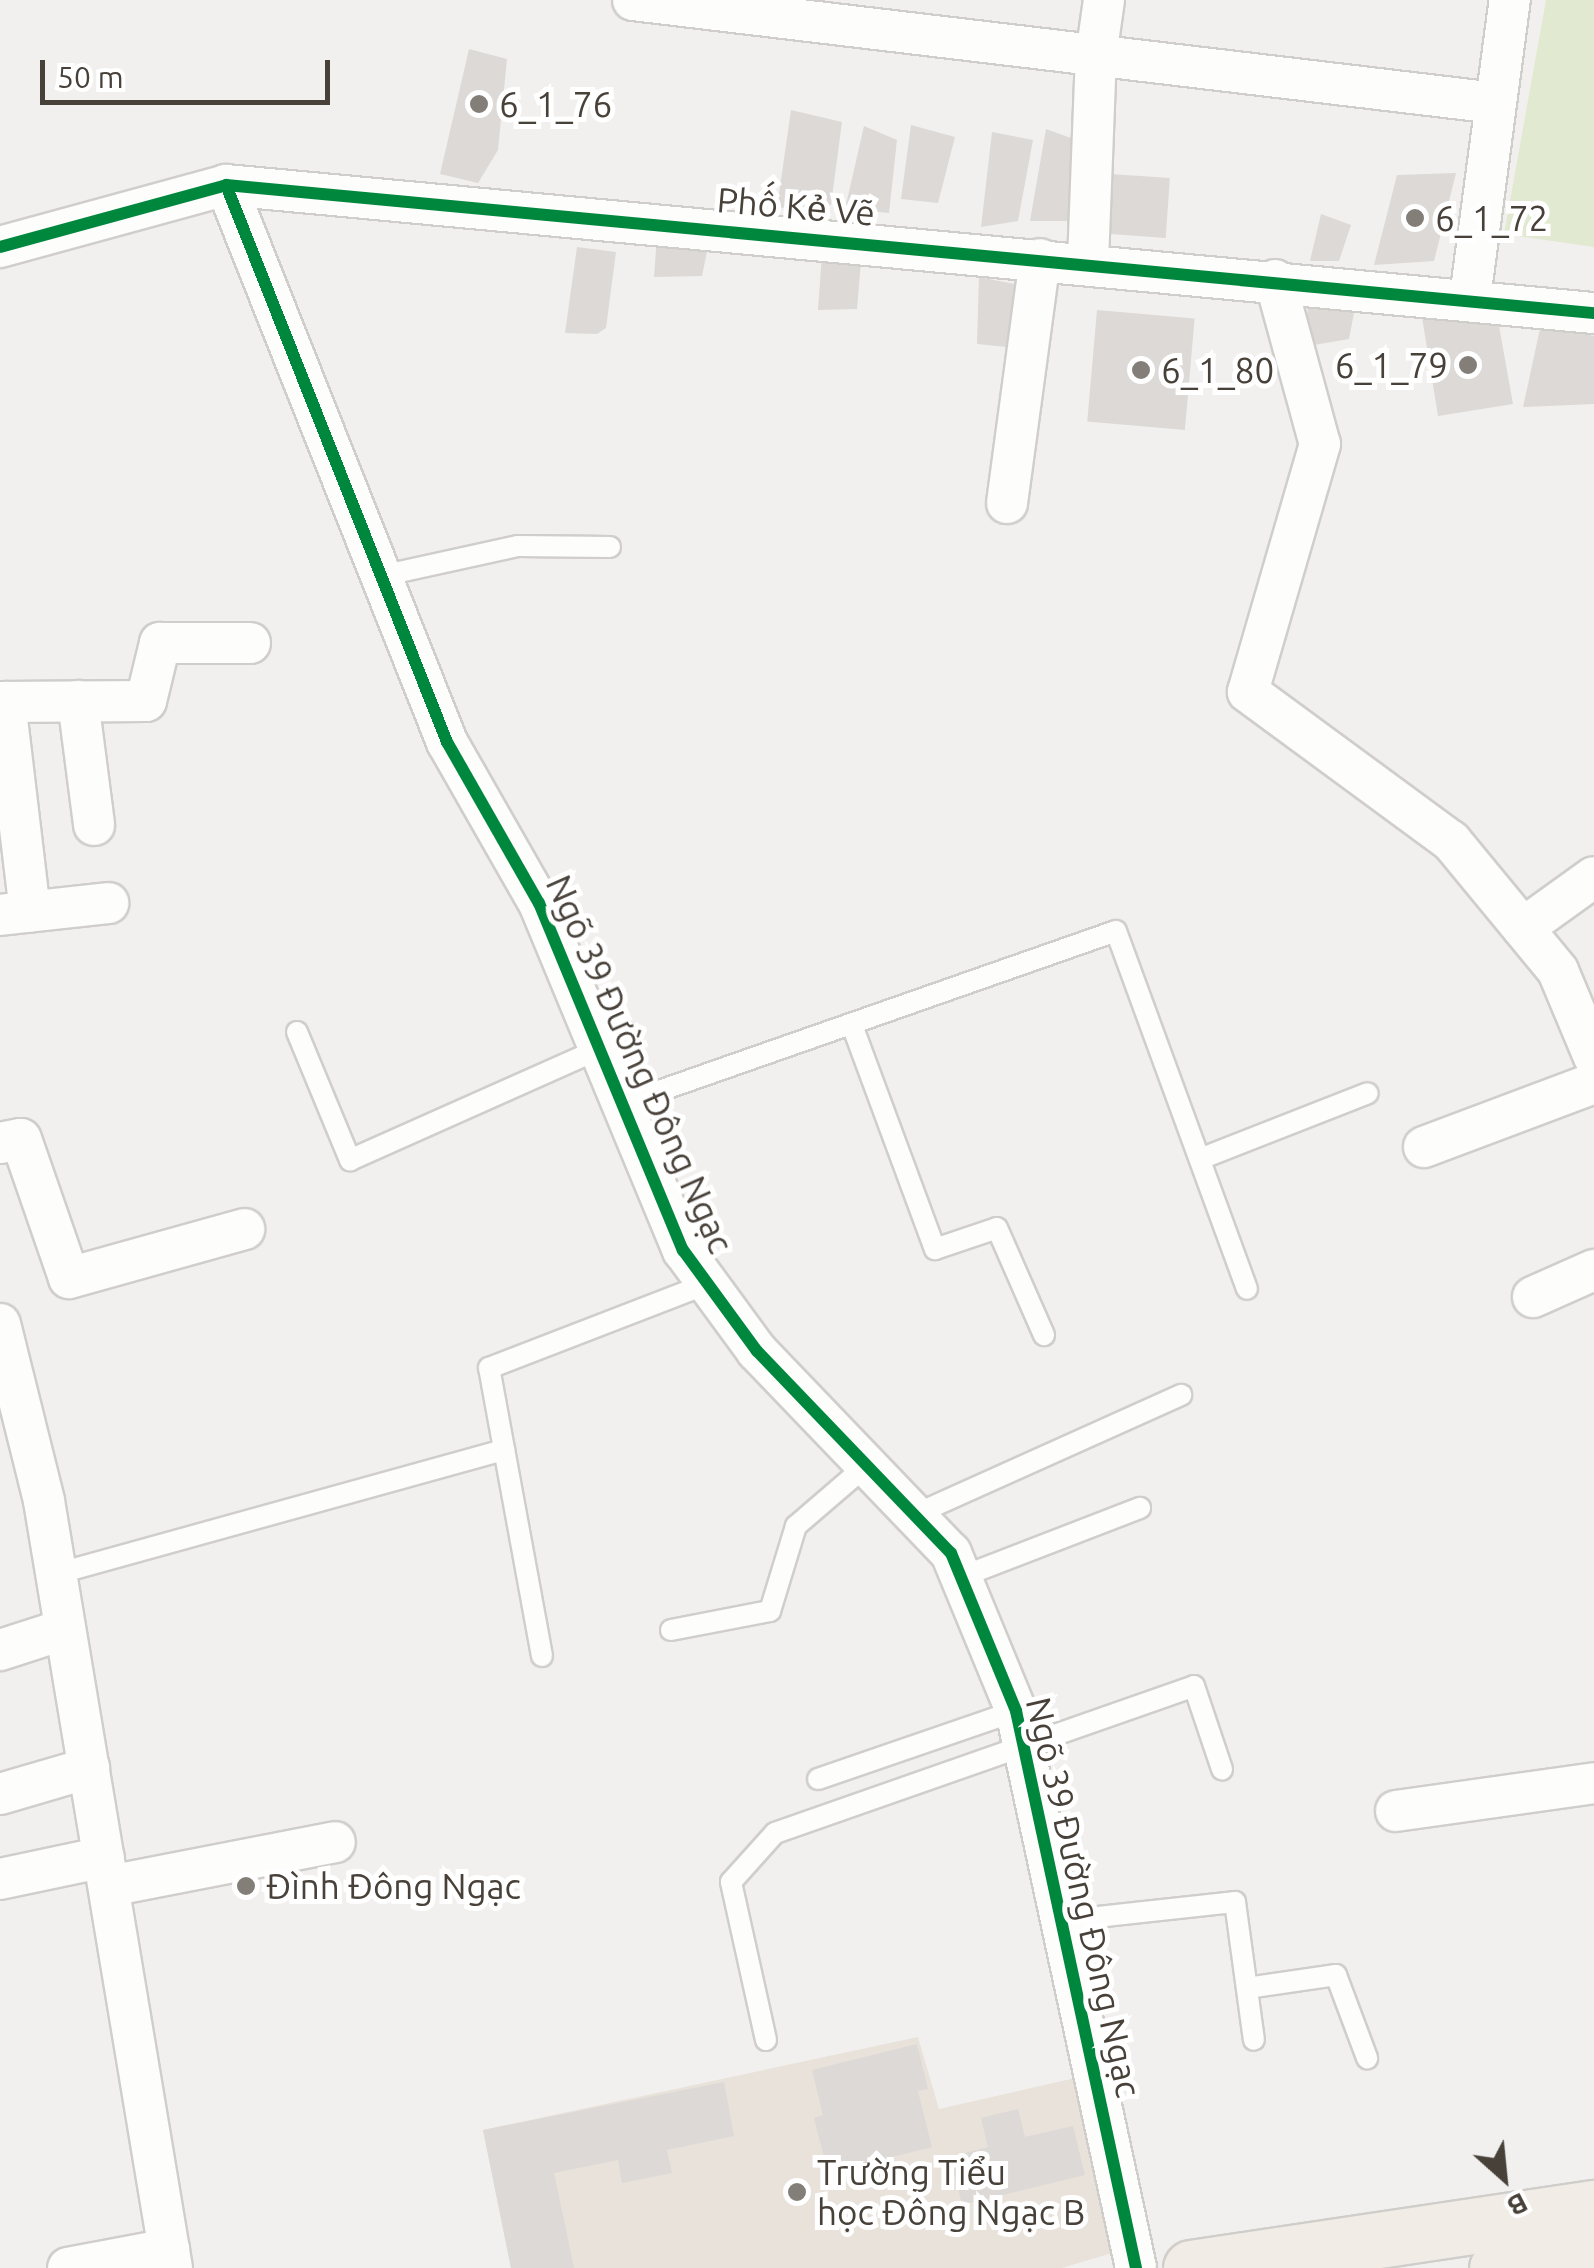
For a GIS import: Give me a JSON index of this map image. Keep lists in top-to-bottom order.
{
  "streets": {
    "street": ["Phố Kẻ Vẽ", "Ngõ 39 Đường Đông Ngạc"]
  },
  "crossings": [
    ["Phố Kẻ Vẽ", "Ngõ 39 Đường Đông Ngạc"]
  ],
  "places": [
    "6_1_76",
    "6_1_72",
    "6_1_79",
    "6_1_80",
    "Đình Đông Ngạc",
    "Trường Tiểu học Đông Ngạc B"
  ],
  "scale_bar": "50 m",
  "north": "bottom right"
}
